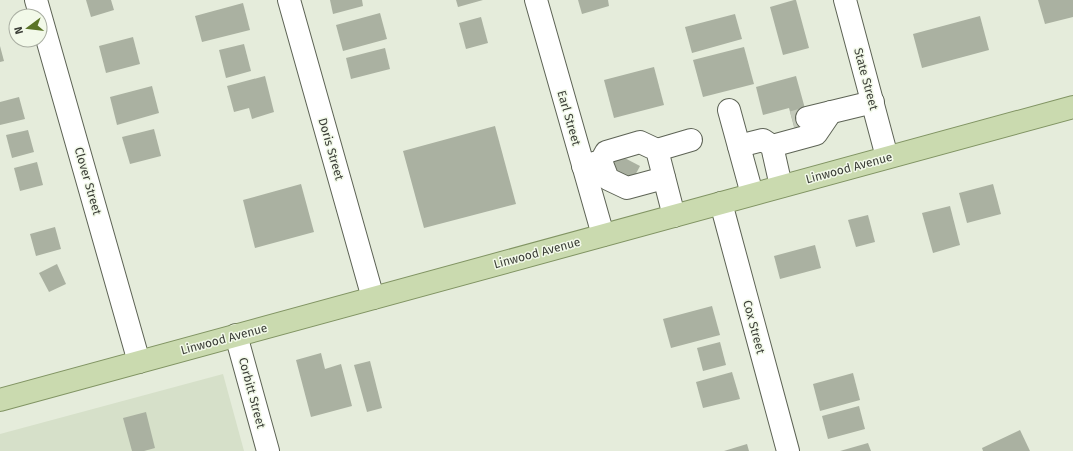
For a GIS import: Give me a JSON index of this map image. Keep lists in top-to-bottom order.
{
  "streets": {
    "main road": ["Linwood Avenue"],
    "street": [
      "State Street",
      "Earl Street",
      "Doris Street",
      "Clover Street",
      "Cox Street",
      "Corbitt Street"
    ]
  },
  "crossings": [
    ["State Street", "Linwood Avenue"],
    ["Earl Street", "Linwood Avenue"],
    ["Doris Street", "Linwood Avenue"],
    ["Linwood Avenue", "Clover Street"],
    ["Linwood Avenue", "Cox Street"],
    ["Linwood Avenue", "Corbitt Street"]
  ],
  "north": "left"
}
